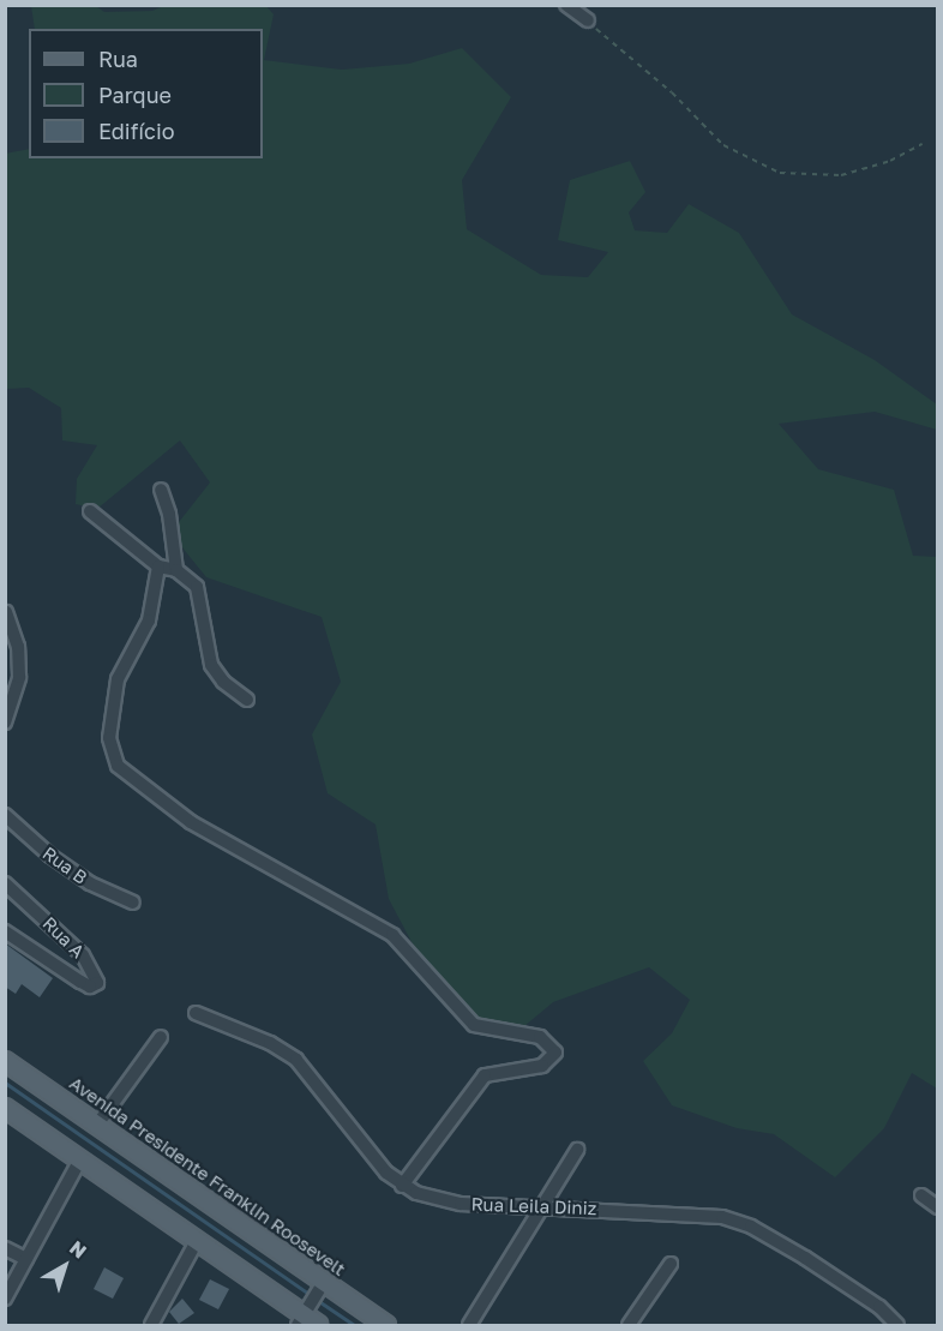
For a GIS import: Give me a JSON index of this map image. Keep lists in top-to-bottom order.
{
  "streets": {
    "main road": ["Avenida Presidente Franklin Roosevelt"],
    "street": ["Rua B", "Rua A", "Rua Leila Diniz"]
  },
  "legend": ["Rua", "Parque", "Edifício"],
  "north": "top right"
}
